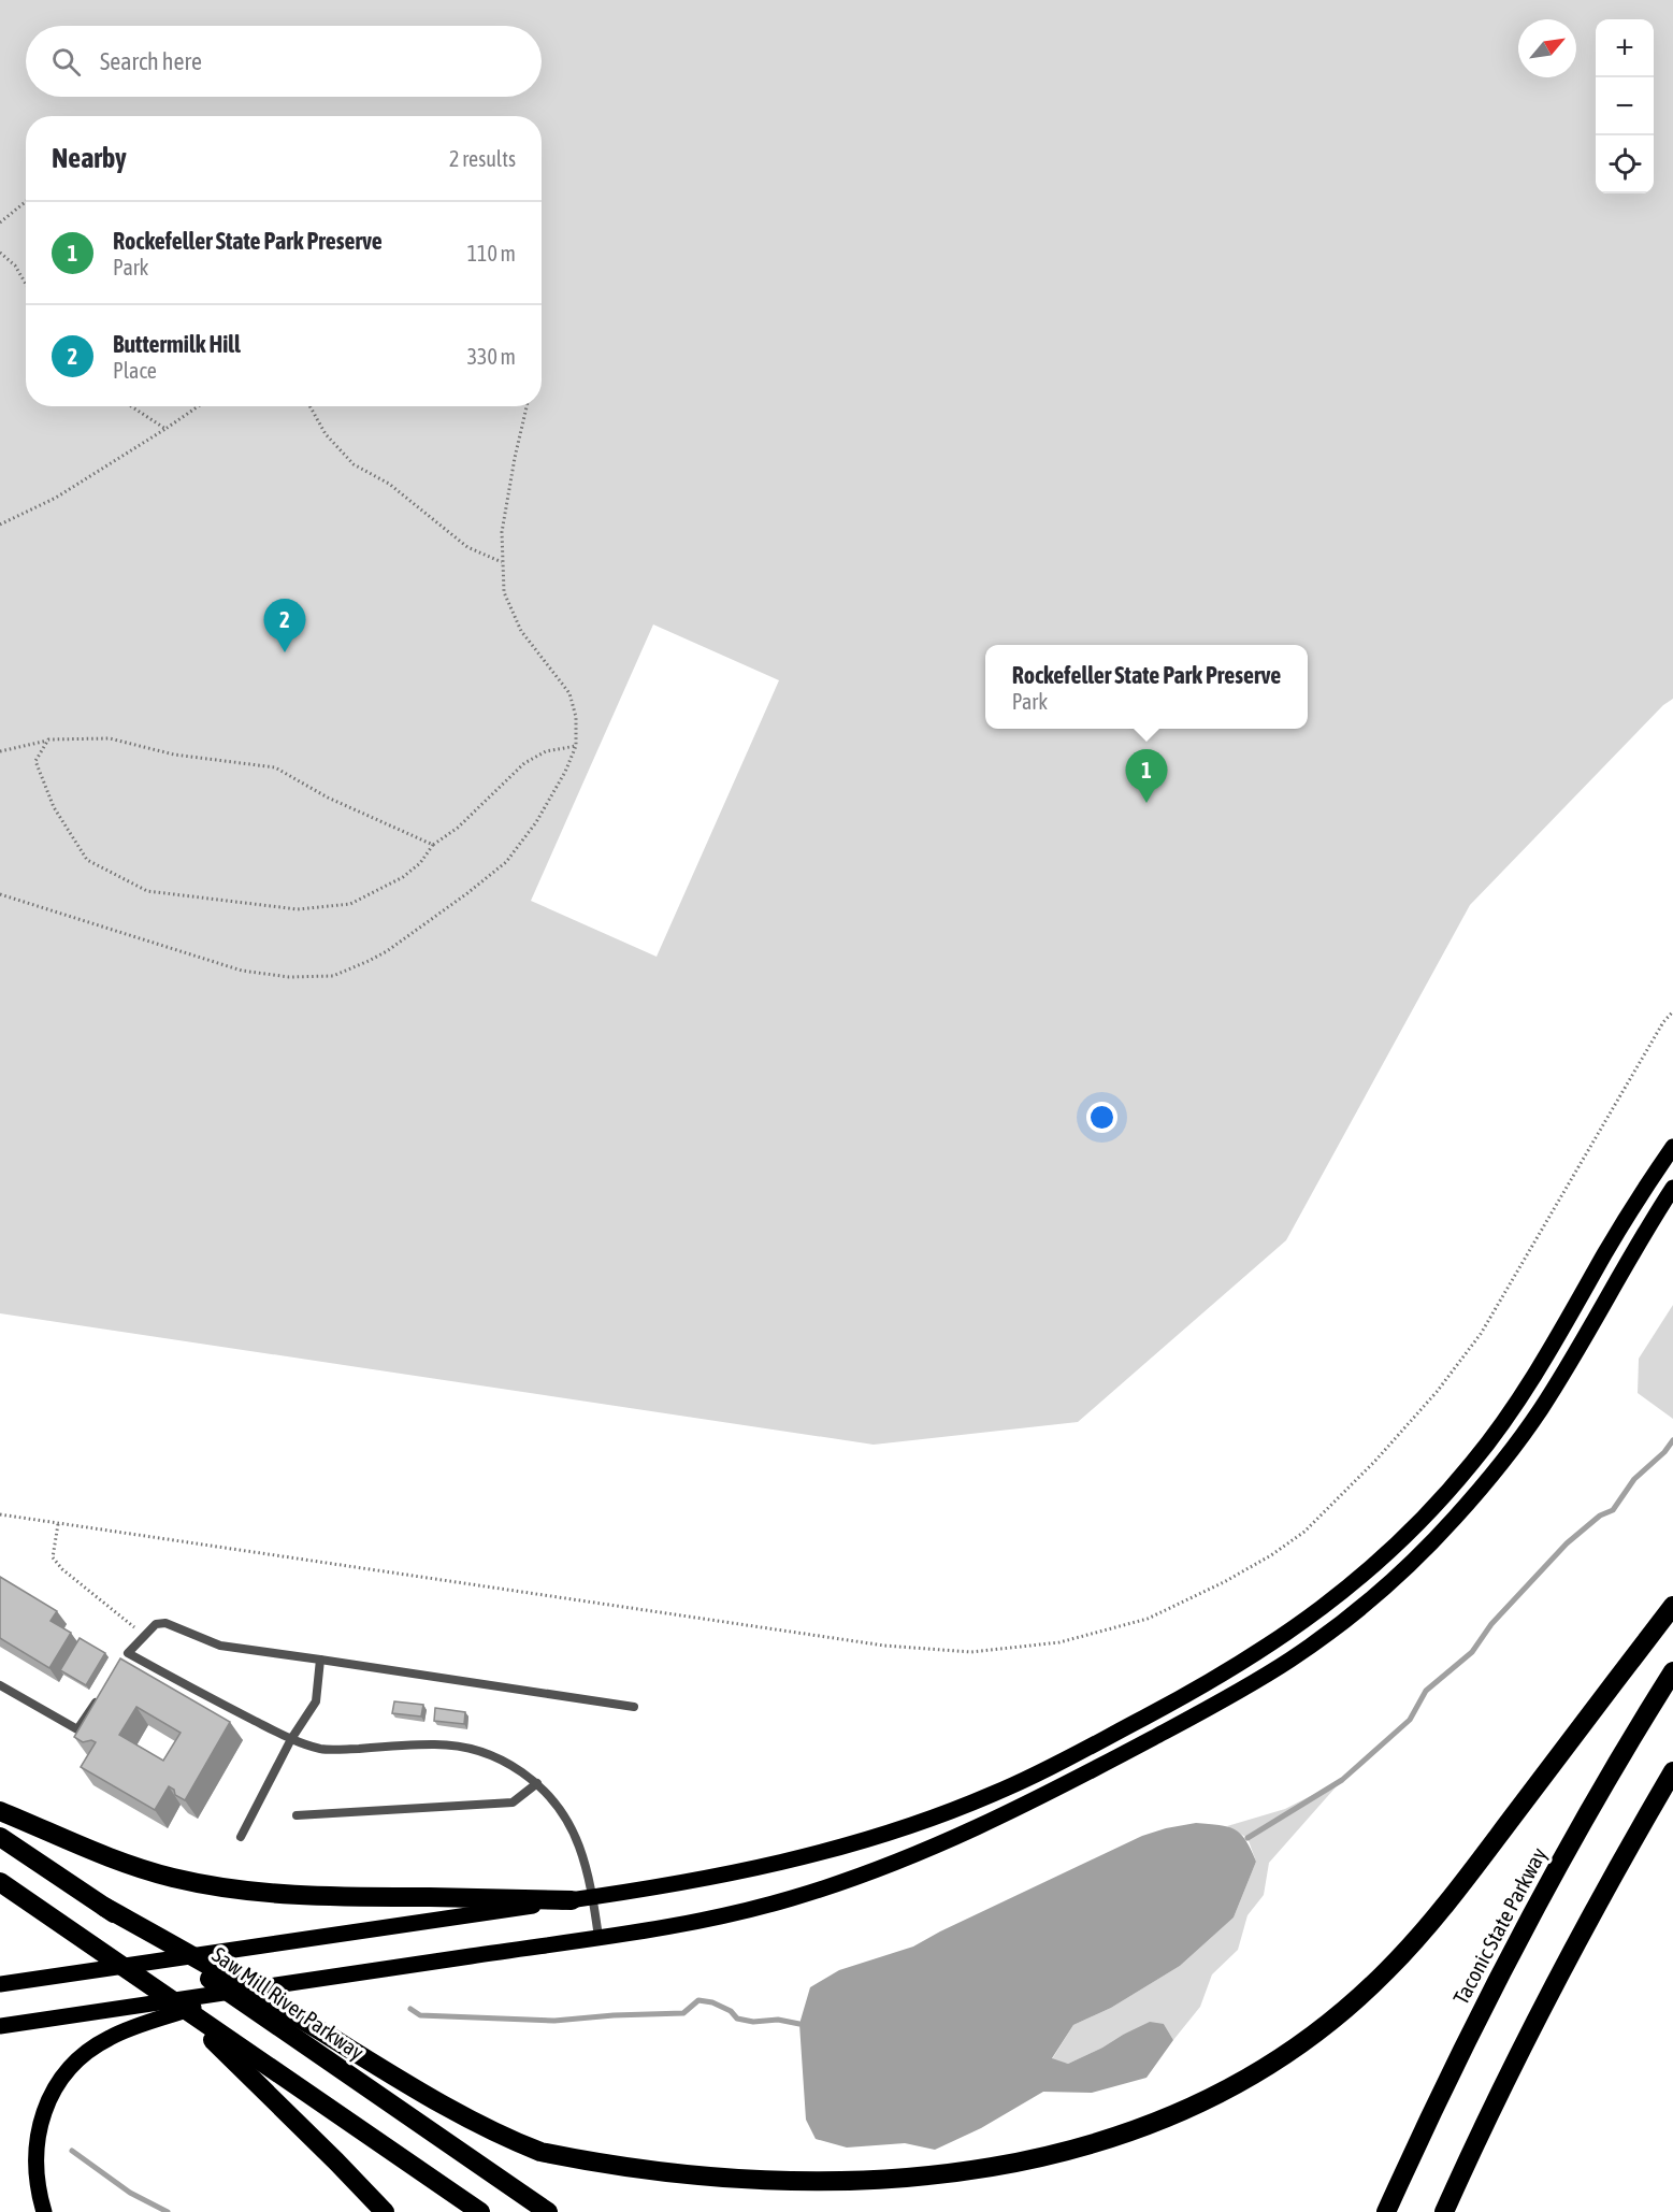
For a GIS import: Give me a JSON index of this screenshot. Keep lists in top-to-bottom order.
{
  "streets": {
    "highway": ["Taconic State Parkway", "Saw Mill River Parkway"]
  },
  "north": "top right",
  "page": {
    "map_buttons": ["+", "−"],
    "search": "Search here",
    "heading": ["Nearby", "2 results"],
    "list": [
      {
        "mark": "1",
        "name": "Rockefeller State Park Preserve",
        "note": "Park",
        "value": "110 m"
      },
      {
        "mark": "2",
        "name": "Buttermilk Hill",
        "note": "Place",
        "value": "330 m"
      }
    ],
    "pins": ["2", "1"],
    "popup": ["Rockefeller State Park Preserve", "Park"]
  }
}
